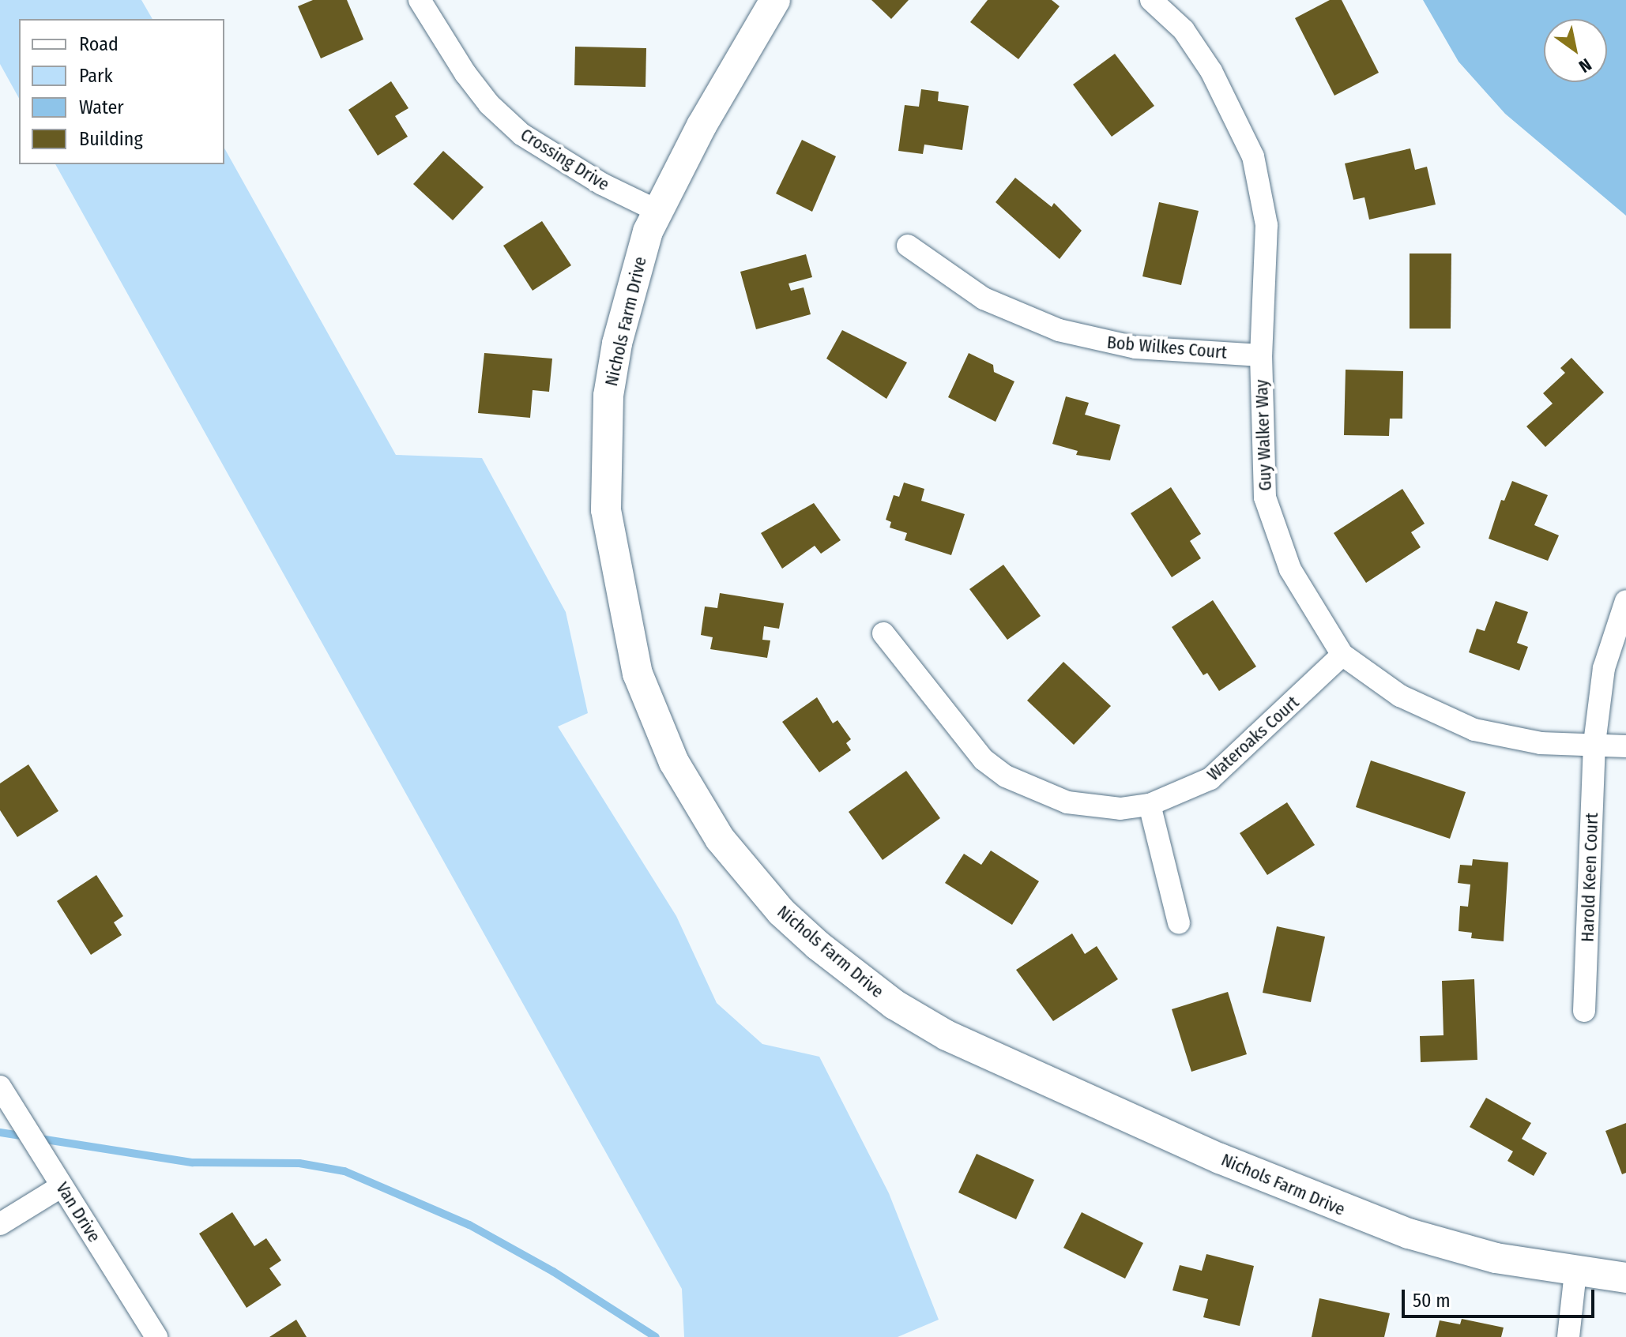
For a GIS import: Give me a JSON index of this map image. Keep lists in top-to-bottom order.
{
  "streets": {
    "street": [
      "Crossing Drive",
      "Nichols Farm Drive",
      "Bob Wilkes Court",
      "Guy Walker Way",
      "Wateroaks Court",
      "Harold Keen Court",
      "Van Drive"
    ]
  },
  "crossings": [
    ["Crossing Drive", "Nichols Farm Drive"],
    ["Bob Wilkes Court", "Guy Walker Way"],
    ["Guy Walker Way", "Wateroaks Court"],
    ["Guy Walker Way", "Harold Keen Court"]
  ],
  "legend": [
    "Road",
    "Park",
    "Water",
    "Building"
  ],
  "scale_bar": "50 m",
  "north": "bottom right"
}
